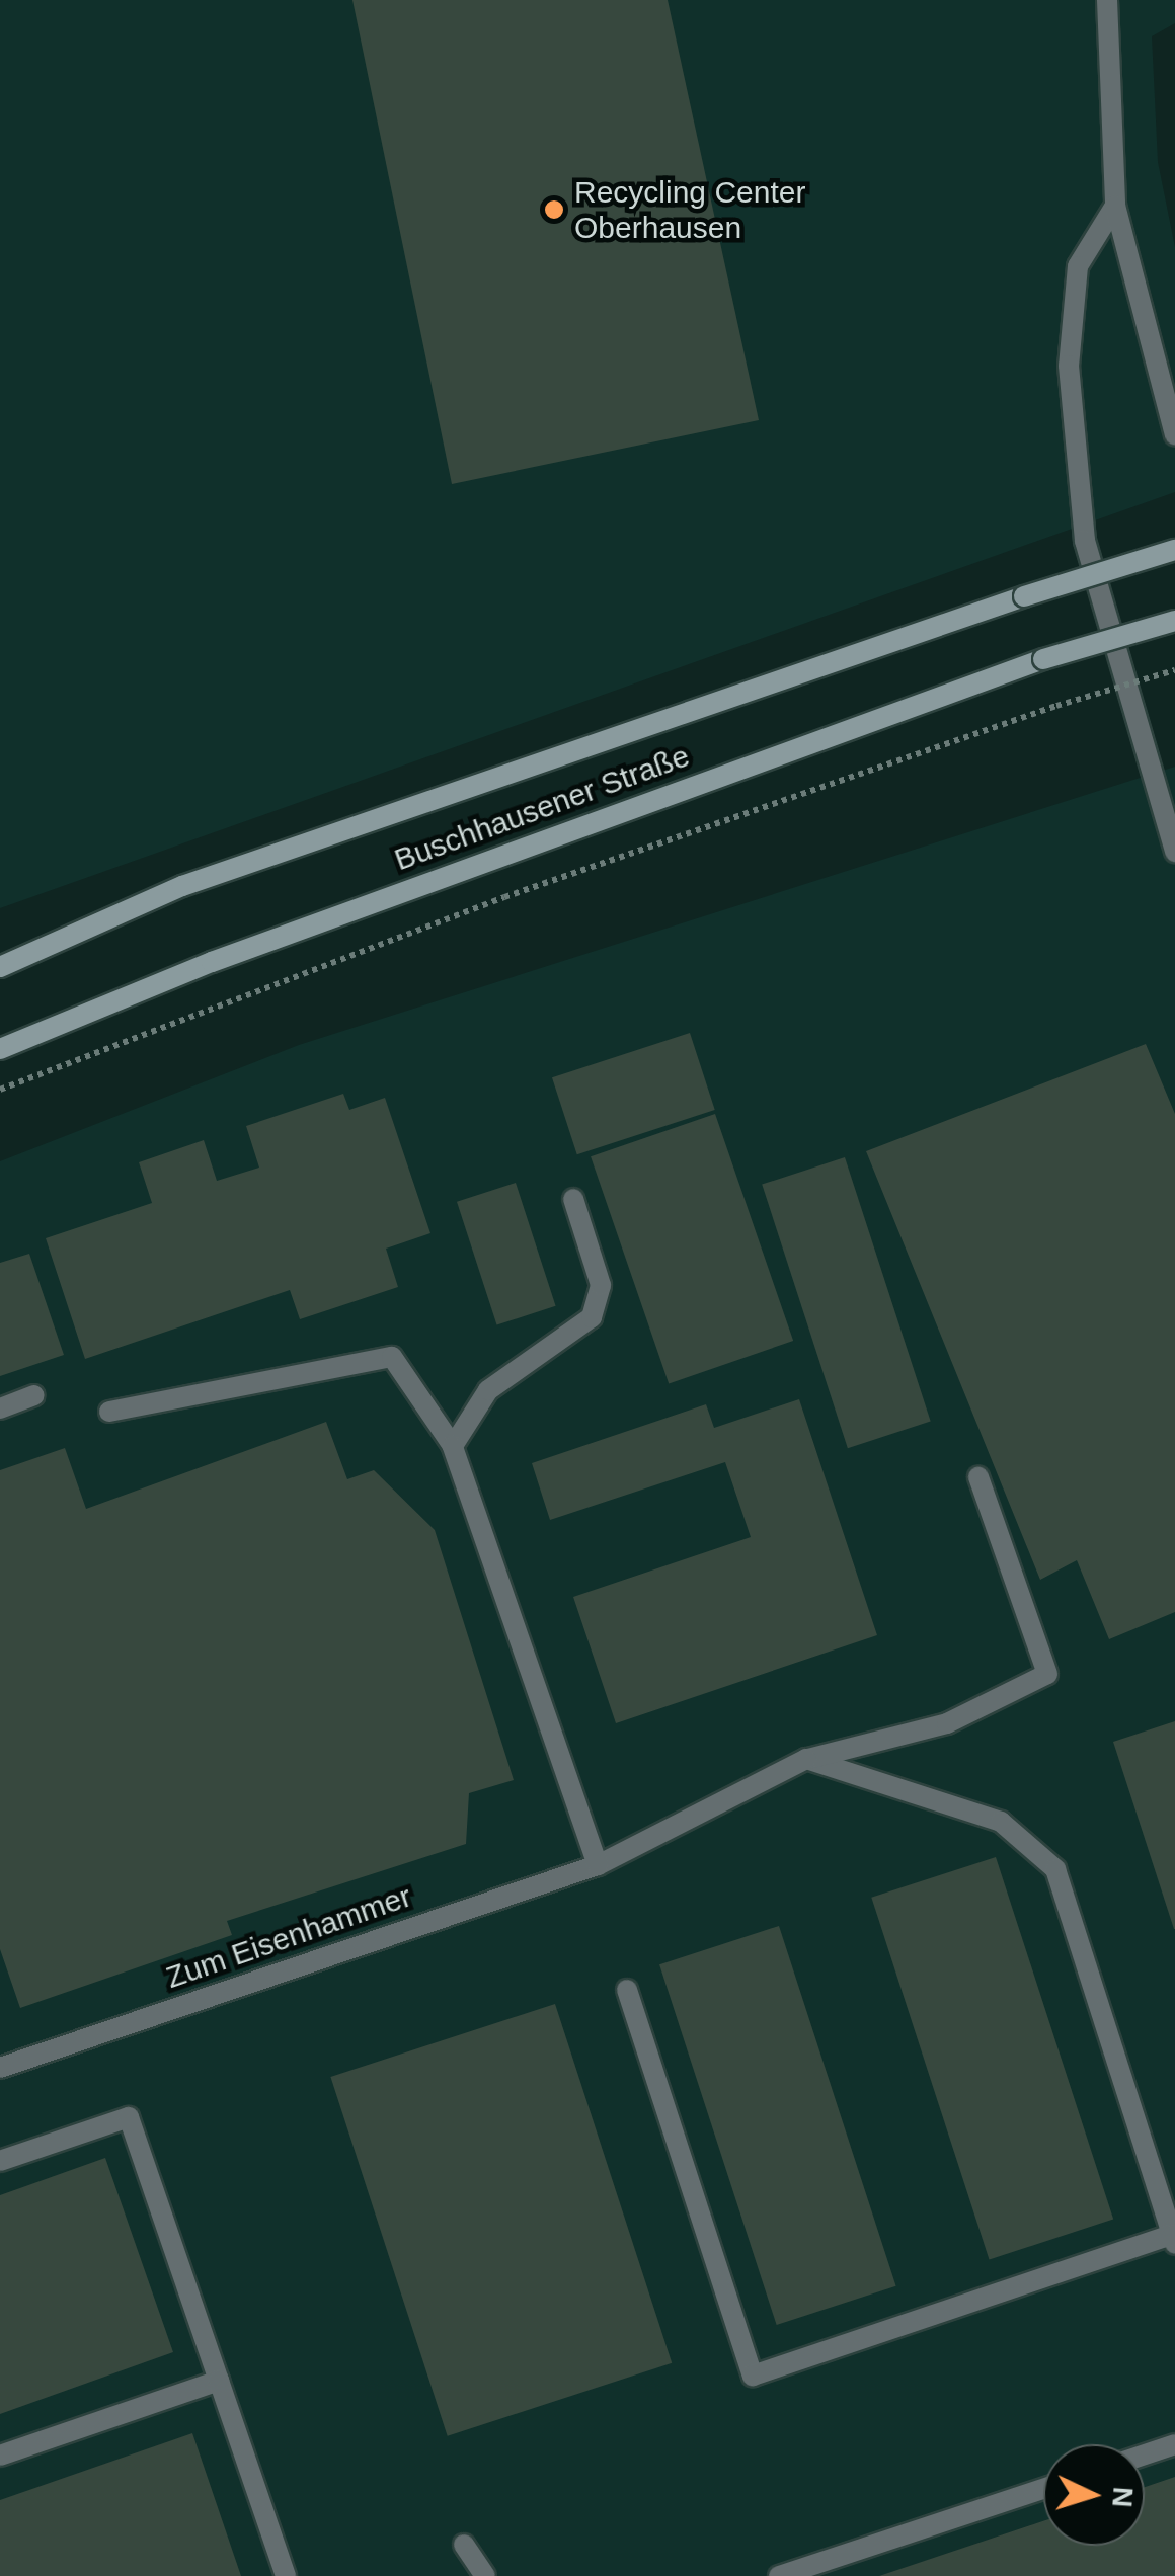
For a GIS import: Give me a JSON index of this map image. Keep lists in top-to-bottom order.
{
  "streets": {
    "main road": ["Buschhausener Straße"],
    "street": ["Zum Eisenhammer"]
  },
  "places": ["Recycling Center Oberhausen"],
  "north": "right"
}
